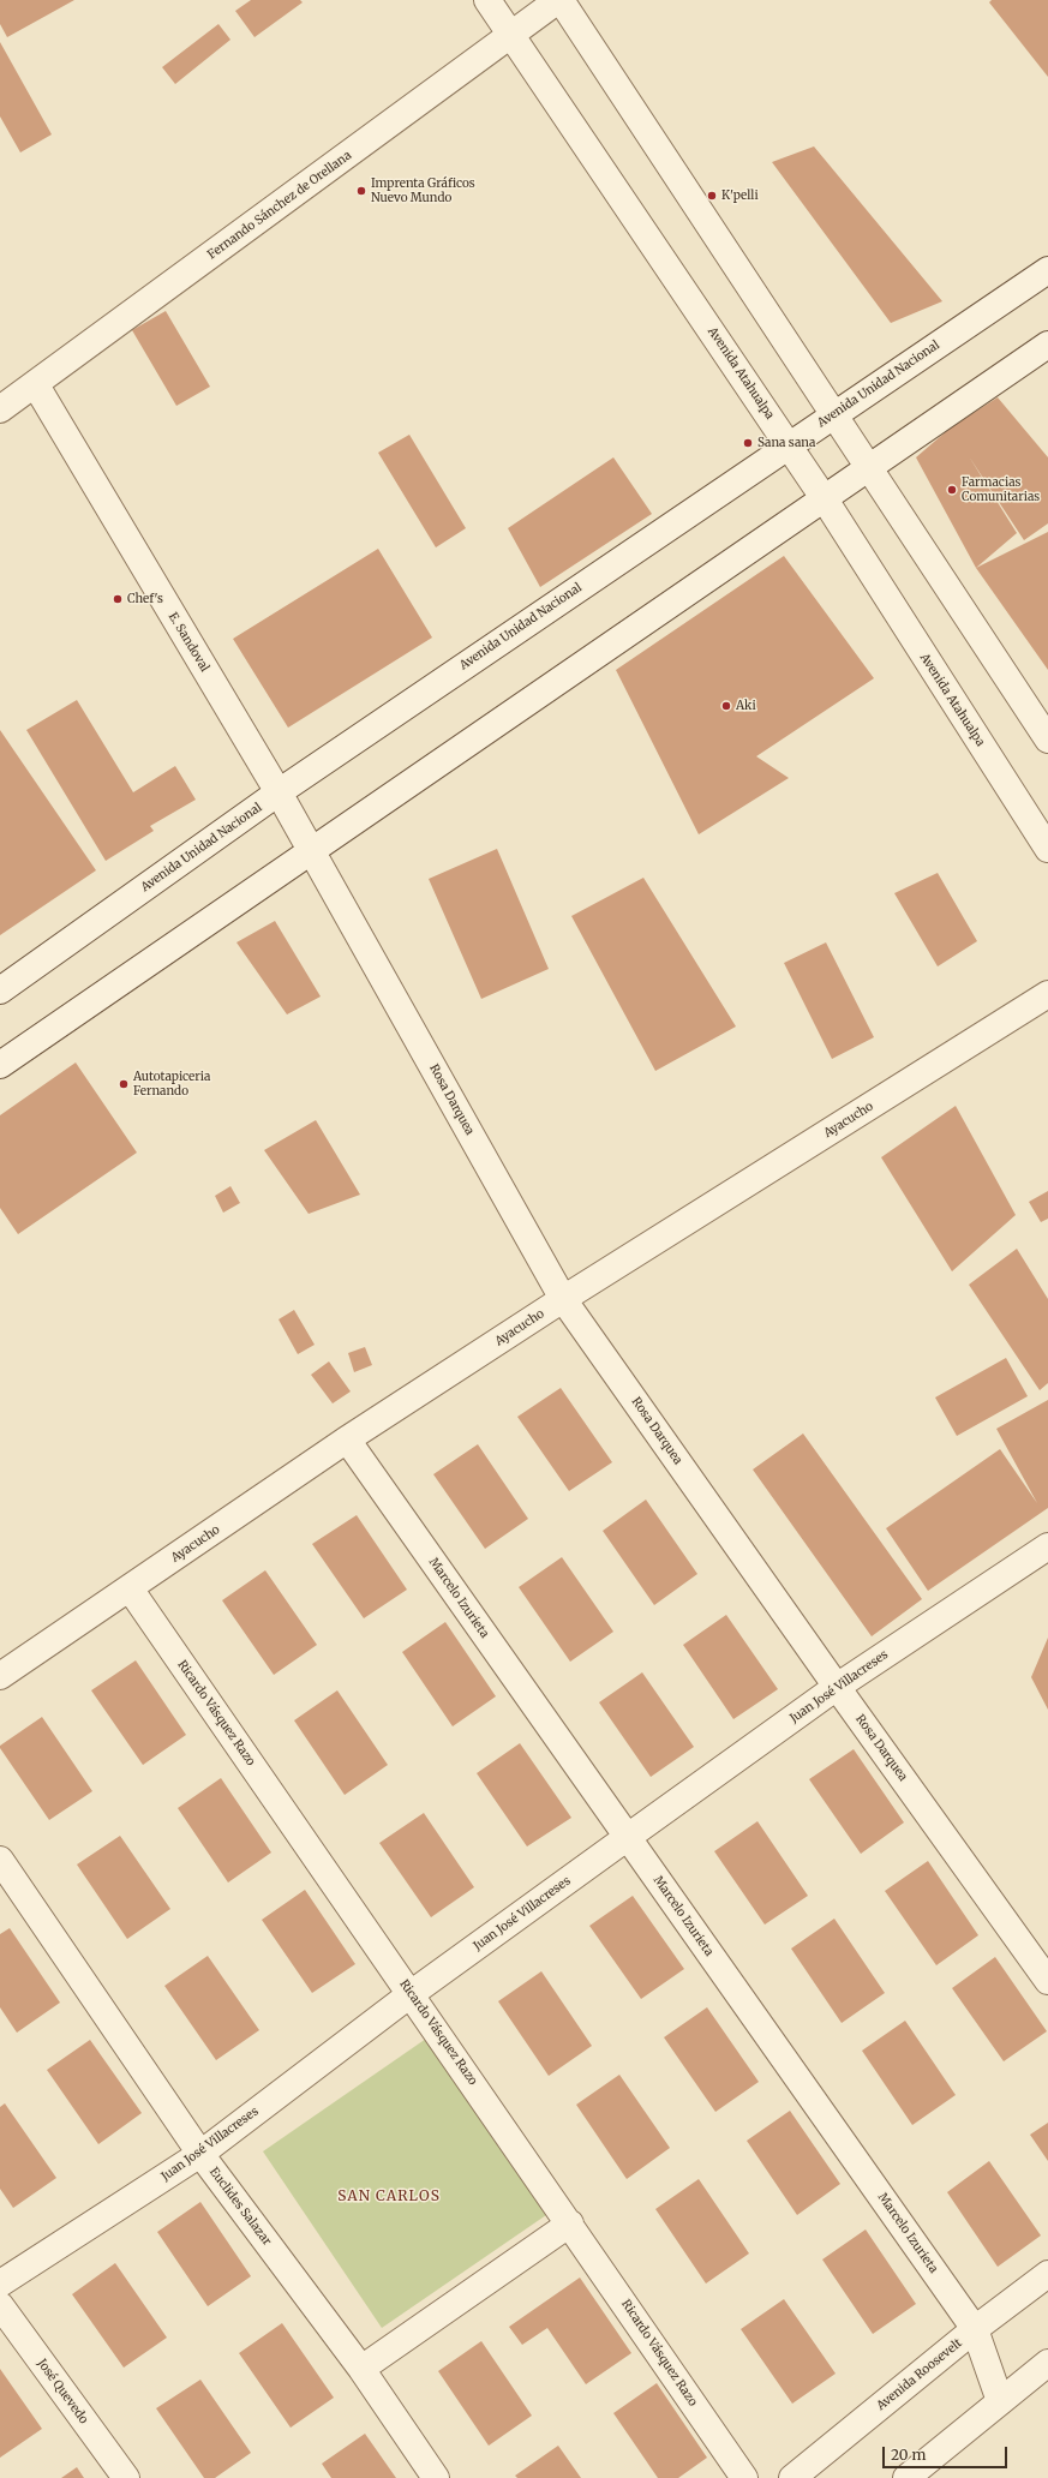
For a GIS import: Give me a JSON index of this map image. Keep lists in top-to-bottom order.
{
  "streets": {
    "street": [
      "Fernando Sánchez de Orellana",
      "Avenida Atahualpa",
      "Avenida Unidad Nacional",
      "E. Sandoval",
      "Rosa Darquea",
      "Ayacucho",
      "Marcelo Izurieta",
      "Juan José Villacreses",
      "Ricardo Vásquez Razo",
      "Euclides Salazar",
      "Avenida Roosevelt",
      "José Quevedo"
    ]
  },
  "crossings": [
    ["Fernando Sánchez de Orellana", "Avenida Atahualpa"],
    ["Fernando Sánchez de Orellana", "E. Sandoval"],
    ["Avenida Atahualpa", "Avenida Unidad Nacional"],
    ["Avenida Unidad Nacional", "E. Sandoval"],
    ["E. Sandoval", "Rosa Darquea"],
    ["Rosa Darquea", "Ayacucho"],
    ["Rosa Darquea", "Juan José Villacreses"],
    ["Ayacucho", "Marcelo Izurieta"],
    ["Ayacucho", "Ricardo Vásquez Razo"],
    ["Marcelo Izurieta", "Juan José Villacreses"],
    ["Marcelo Izurieta", "Avenida Roosevelt"],
    ["Juan José Villacreses", "Ricardo Vásquez Razo"],
    ["Juan José Villacreses", "Euclides Salazar"]
  ],
  "districts": ["SAN CARLOS"],
  "places": [
    "Imprenta Gráficos Nuevo Mundo",
    "K'pelli",
    "Sana sana",
    "Farmacias Comunitarias",
    "Chef's",
    "Aki",
    "Autotapiceria Fernando"
  ],
  "scale_bar": "20 m"
}
